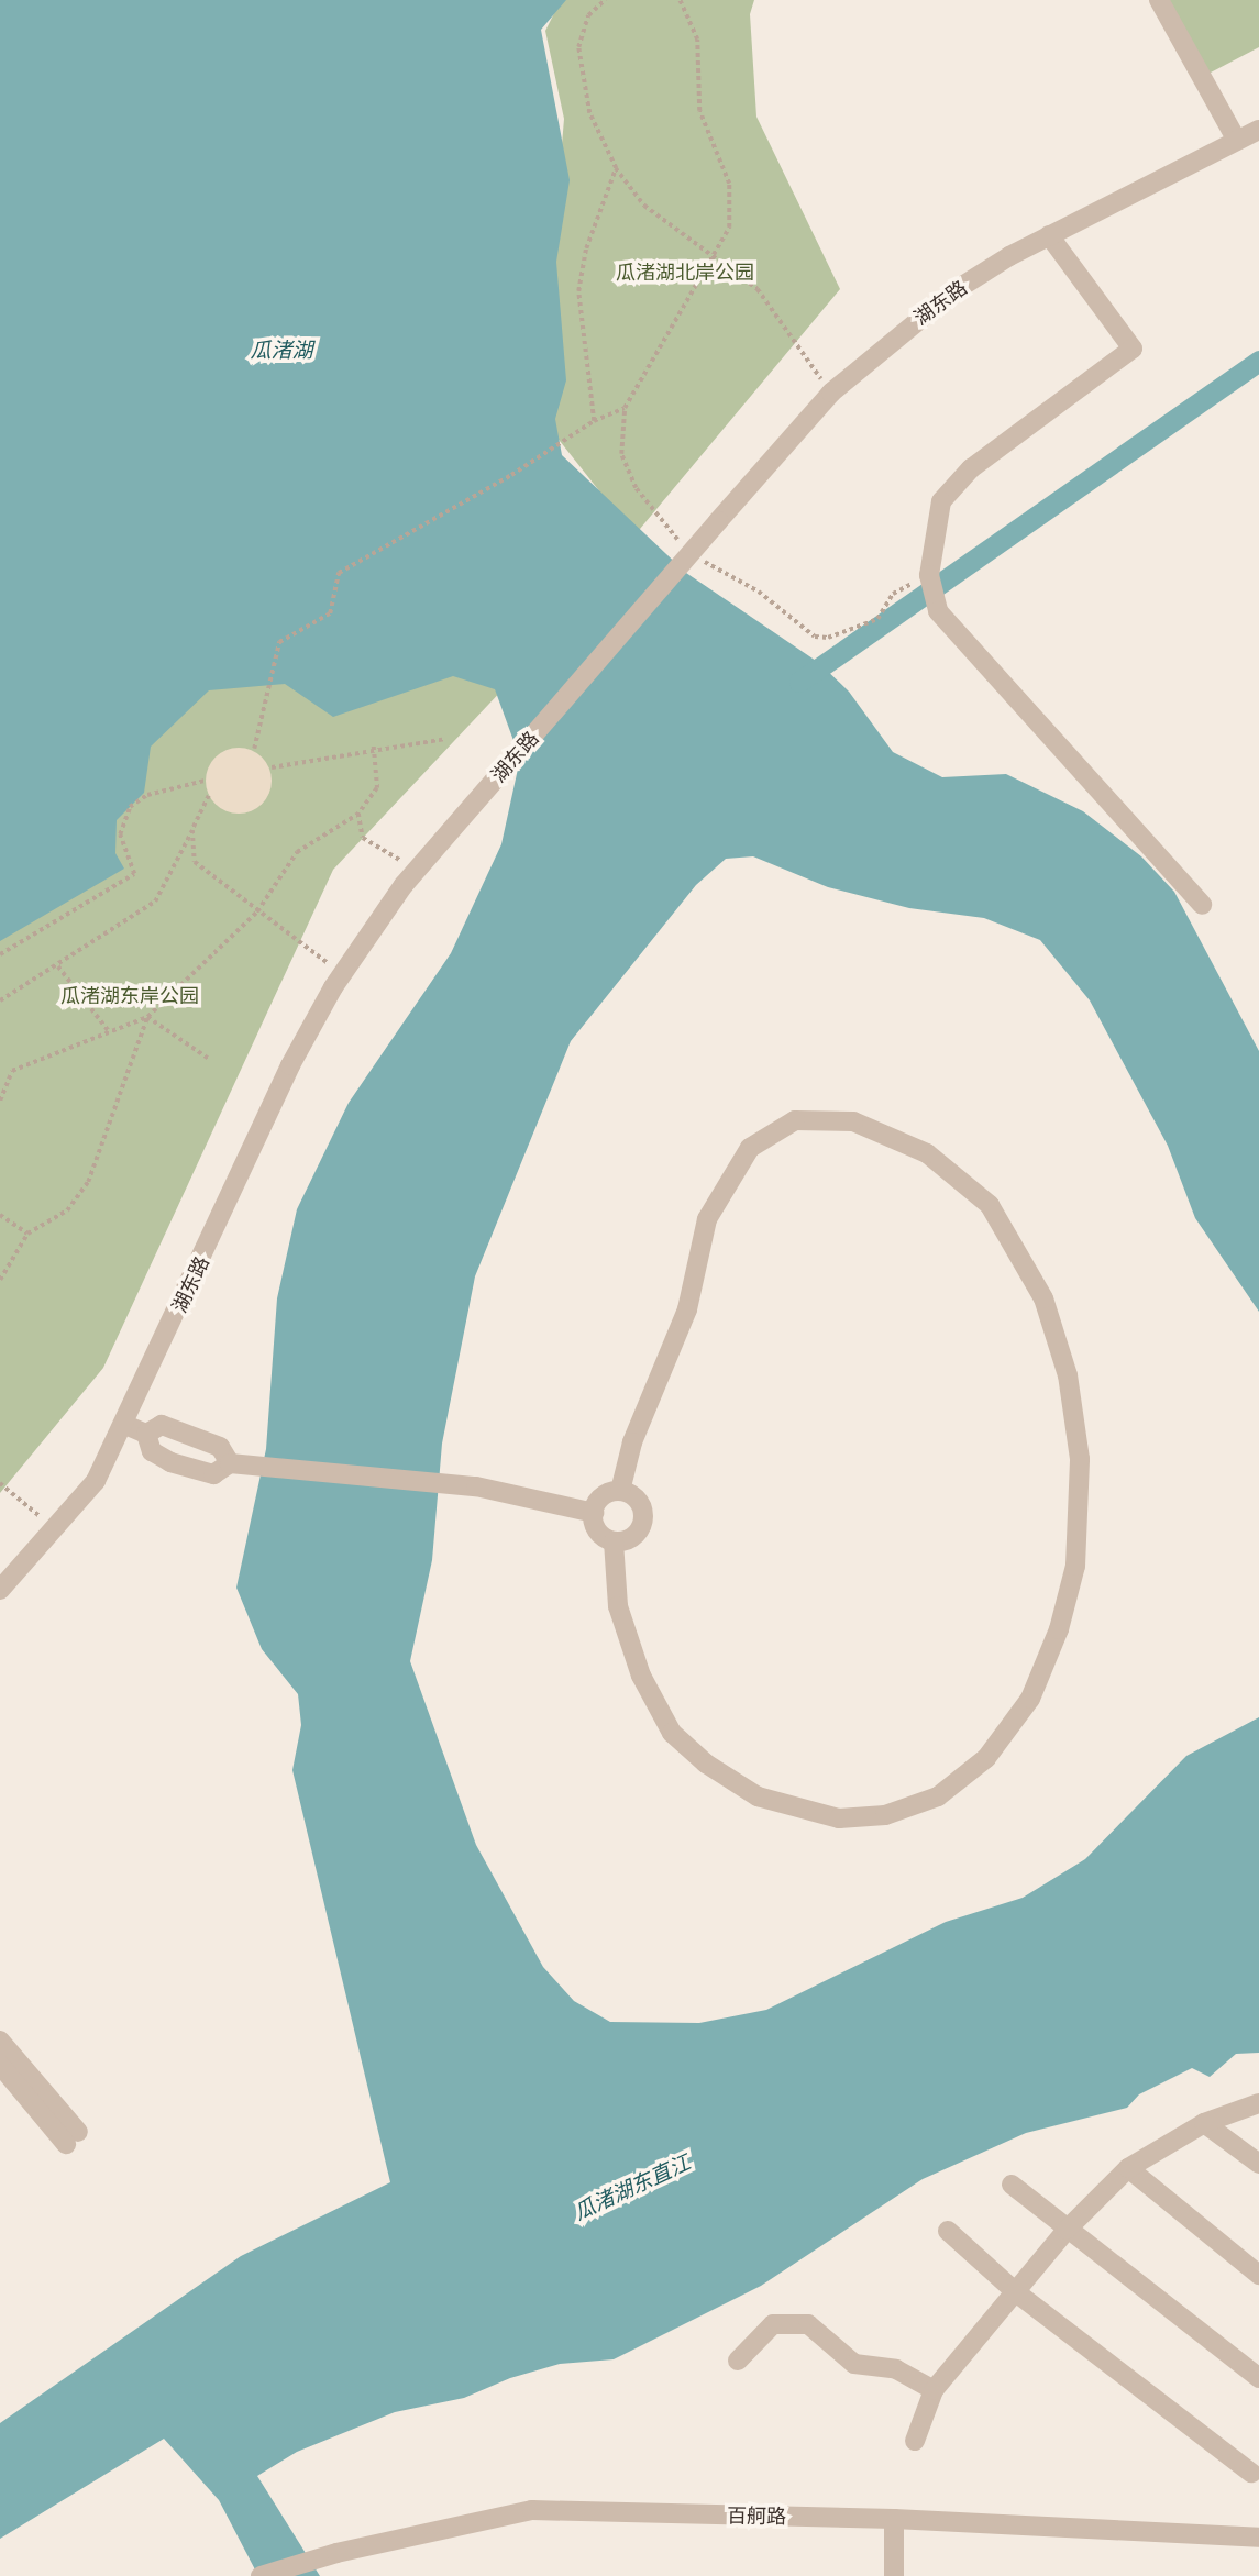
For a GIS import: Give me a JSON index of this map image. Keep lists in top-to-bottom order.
{
  "streets": {
    "street": ["湖东路", "百舸路"]
  },
  "water": ["瓜渚湖", "瓜渚湖东直江"],
  "parks": ["瓜渚湖北岸公园", "瓜渚湖东岸公园"]
}
